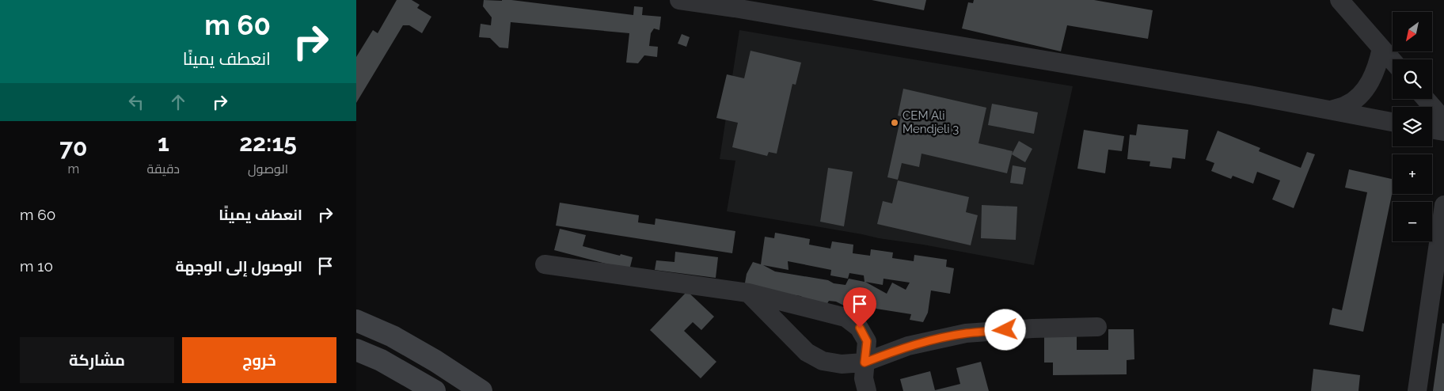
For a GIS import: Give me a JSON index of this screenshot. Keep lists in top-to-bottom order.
{
  "places": ["CEM Ali Mendjeli 3"],
  "north": "bottom left",
  "page": {
    "turn": ["60 m", "انعطف يمينًا"],
    "map_buttons": ["+", "−"],
    "eta": [
      "22:15",
      "الوصول",
      "1",
      "دقيقة",
      "70",
      "m"
    ],
    "list": [
      {
        "name": "انعطف يمينًا",
        "value": "60 m"
      },
      {
        "name": "الوصول إلى الوجهة",
        "value": "10 m"
      }
    ],
    "buttons": ["خروج", "مشاركة"]
  }
}
